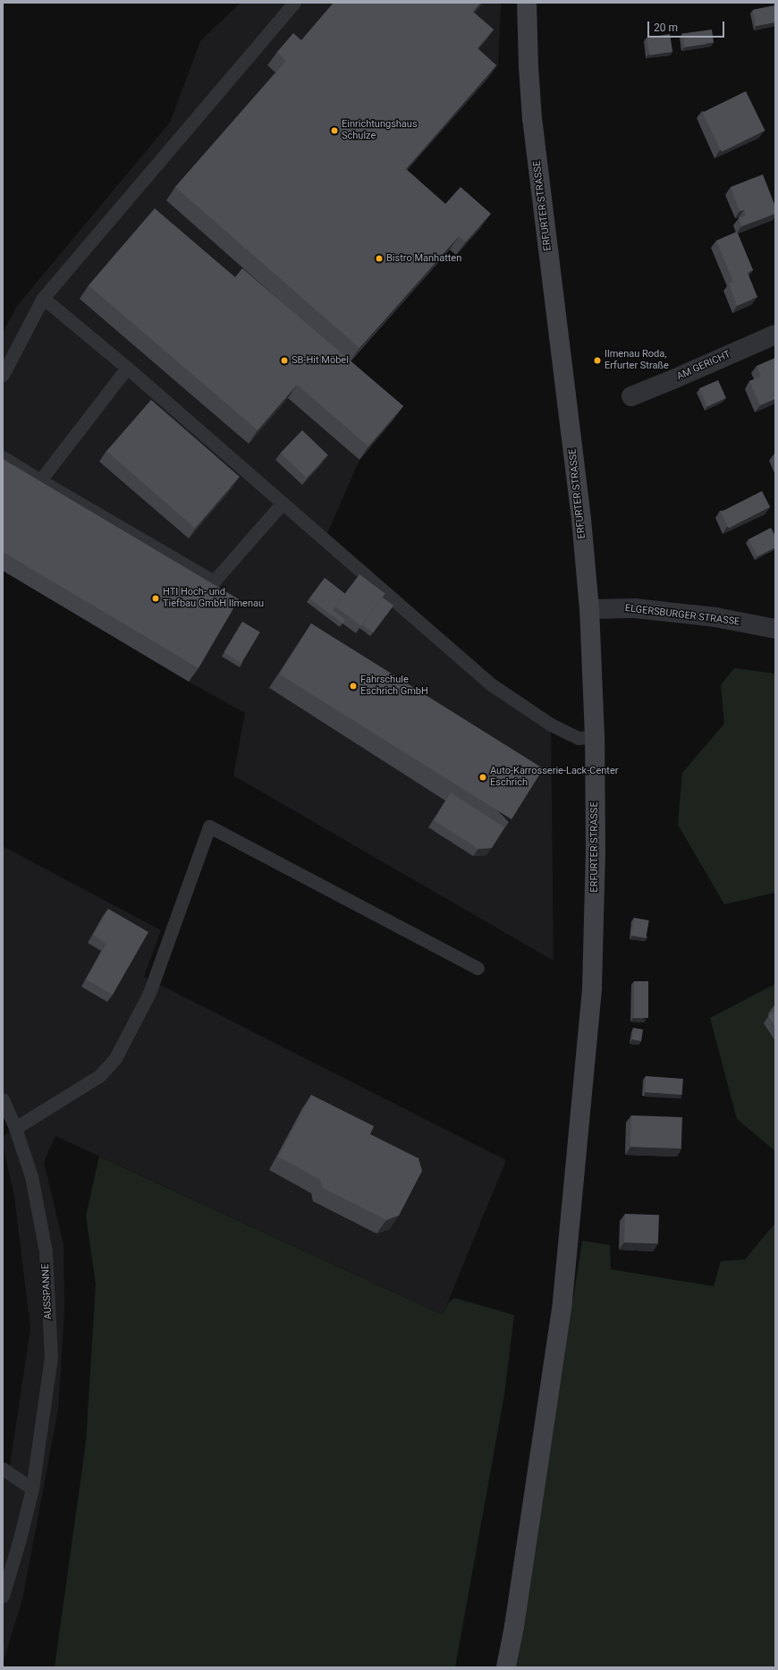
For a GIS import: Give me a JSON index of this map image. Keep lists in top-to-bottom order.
{
  "streets": {
    "main road": ["ERFURTER STRASSE"],
    "street": ["AM GERICHT", "ELGERSBURGER STRASSE"],
    "lane": ["AUSSPANNE"]
  },
  "crossings": [
    ["ERFURTER STRASSE", "ELGERSBURGER STRASSE"]
  ],
  "places": [
    "Einrichtungshaus Schulze",
    "Bistro Manhatten",
    "SB-Hit Möbel",
    "Ilmenau Roda, Erfurter Straße",
    "HTI Hoch- und Tiefbau GmbH Ilmenau",
    "Fahrschule Eschrich GmbH",
    "Auto-Karrosserie-Lack-Center Eschrich"
  ],
  "scale_bar": "20 m"
}
